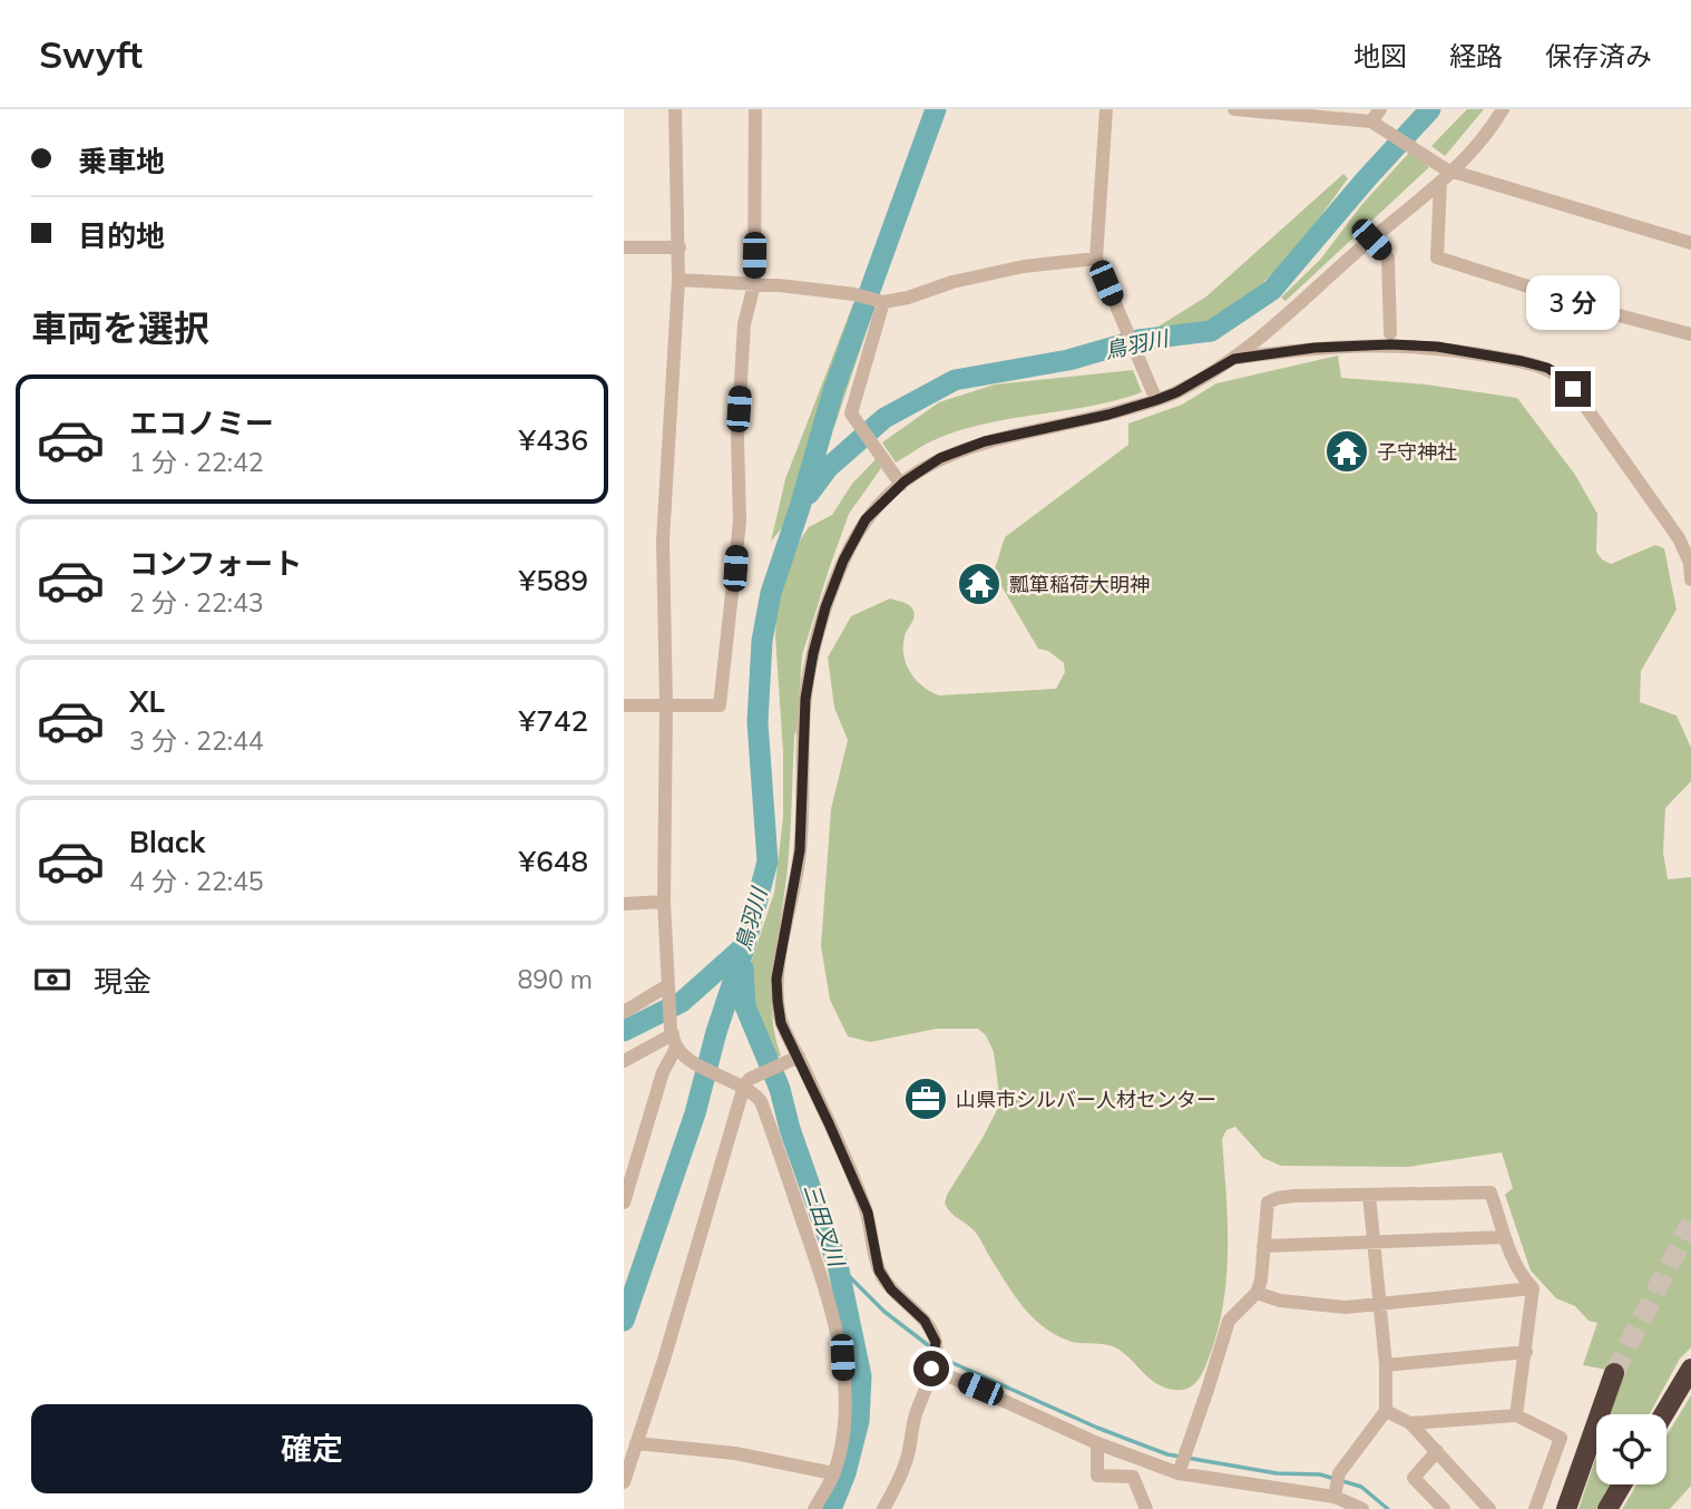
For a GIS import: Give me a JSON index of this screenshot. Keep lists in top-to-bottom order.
{
  "water": ["鳥羽川", "三田叉川"],
  "places": {
    "temple": ["子守神社", "瓢箪稲荷大明神"],
    "office": ["山県市シルバー人材センター"]
  },
  "page": {
    "header": "Swyft",
    "nav": ["地図", "経路", "保存済み"],
    "banner": ["乗車地", "目的地"],
    "bubble": "3 分",
    "heading": "車両を選択",
    "list": [
      {
        "name": "エコノミー",
        "note": "1 分 · 22:42",
        "value": "¥436"
      },
      {
        "name": "コンフォート",
        "note": "2 分 · 22:43",
        "value": "¥589"
      },
      {
        "name": "XL",
        "note": "3 分 · 22:44",
        "value": "¥742"
      },
      {
        "name": "Black",
        "note": "4 分 · 22:45",
        "value": "¥648"
      }
    ],
    "pay": ["現金", "890 m"],
    "buttons": "確定"
  }
}
